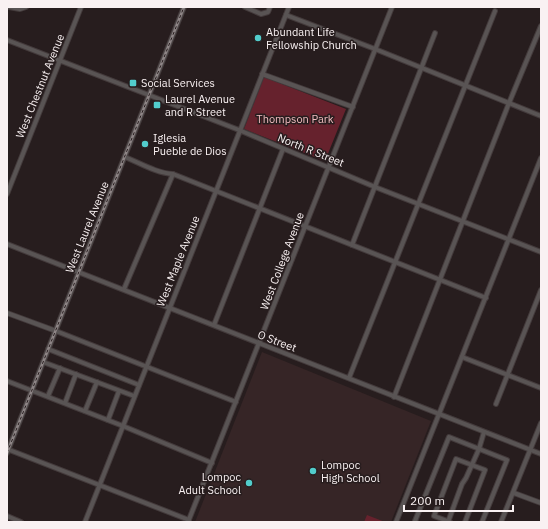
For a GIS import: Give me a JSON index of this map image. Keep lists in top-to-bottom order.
{
  "streets": {
    "street": [
      "West Chestnut Avenue",
      "North R Street",
      "West Laurel Avenue",
      "West Maple Avenue",
      "West College Avenue",
      "O Street"
    ]
  },
  "crossings": [
    ["West Chestnut Avenue", "North R Street"],
    ["North R Street", "West Laurel Avenue"],
    ["North R Street", "West Maple Avenue"],
    ["North R Street", "West College Avenue"],
    ["West Laurel Avenue", "O Street"],
    ["West Maple Avenue", "O Street"],
    ["West College Avenue", "O Street"]
  ],
  "parks": ["Thompson Park"],
  "places": {
    "other": [
      "Abundant Life Fellowship Church",
      "Iglesia Pueble de Dios",
      "Lompoc High School",
      "Lompoc Adult School"
    ],
    "transit": ["Social Services", "Laurel Avenue and R Street"]
  },
  "scale_bar": "200 m"
}
